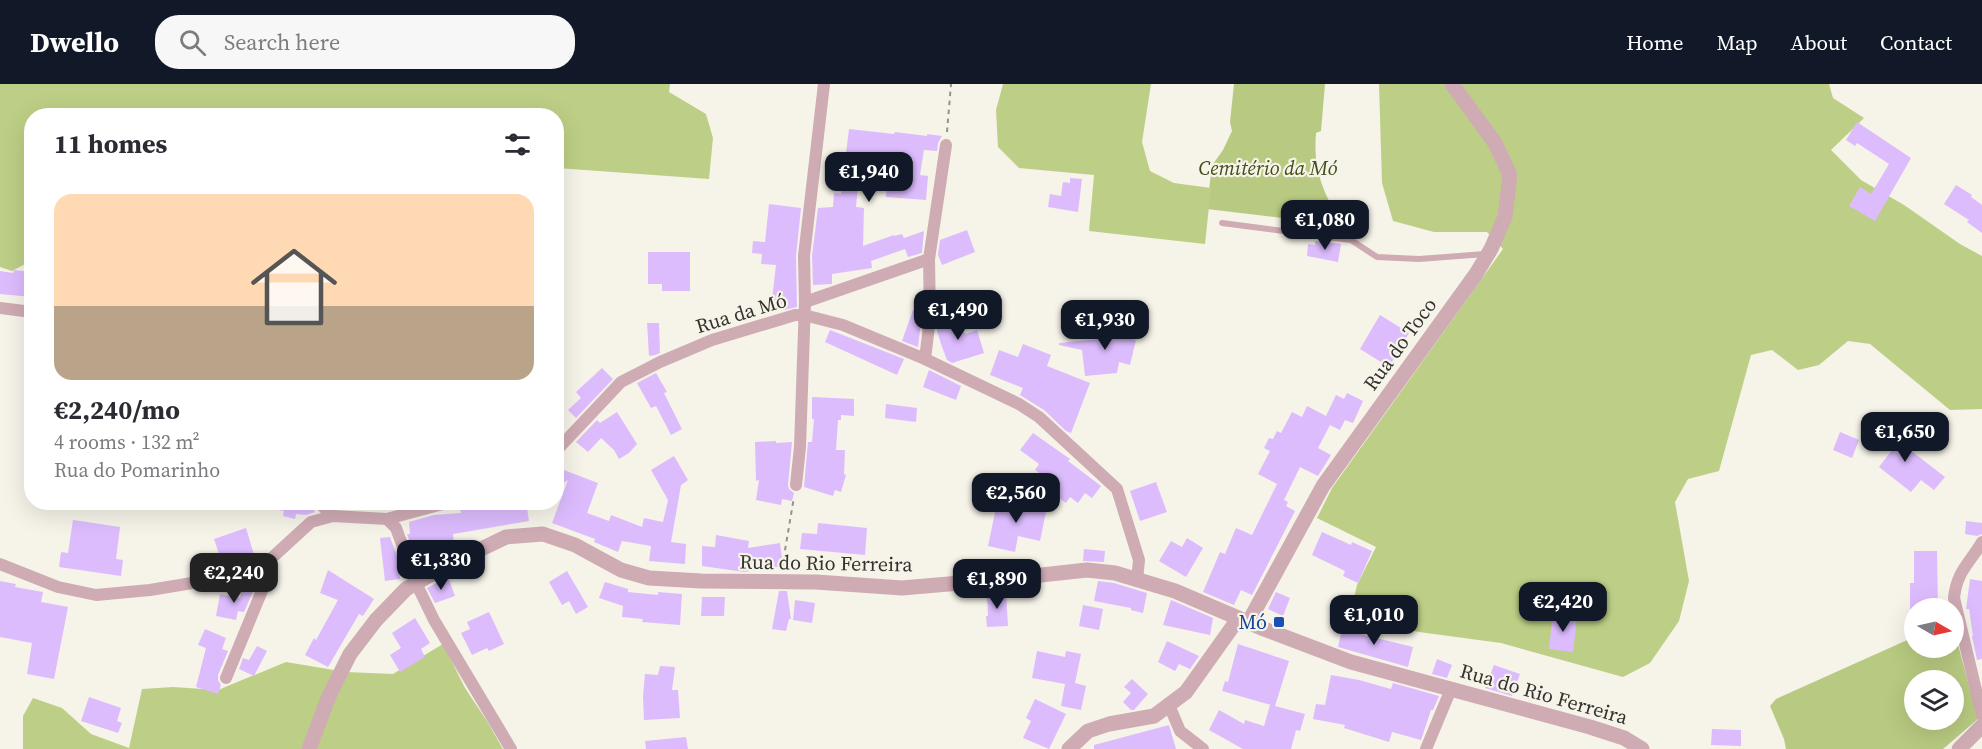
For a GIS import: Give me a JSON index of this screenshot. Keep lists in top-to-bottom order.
{
  "streets": {
    "street": ["Rua da Mó", "Rua do Toco", "Rua do Rio Ferreira"]
  },
  "crossings": [
    ["Rua da Mó", "Rua do Rio Ferreira"],
    ["Rua do Toco", "Rua do Rio Ferreira"]
  ],
  "parks": ["Cemitério da Mó"],
  "places": {
    "transit": ["Mó"]
  },
  "north": "right",
  "page": {
    "header": "Dwello",
    "search": "Search here",
    "nav": [
      "Home",
      "Map",
      "About",
      "Contact"
    ],
    "heading": "11 homes",
    "price": [
      "€1,940",
      "€1,080",
      "€1,490",
      "€1,930",
      "€1,650",
      "€2,560",
      "€1,330",
      "€2,240",
      "€1,890",
      "€2,420",
      "€1,010"
    ],
    "list": [
      {
        "name": "€2,240/mo",
        "note": "4 rooms · 132 m² · Rua do Pomarinho"
      }
    ]
  }
}
